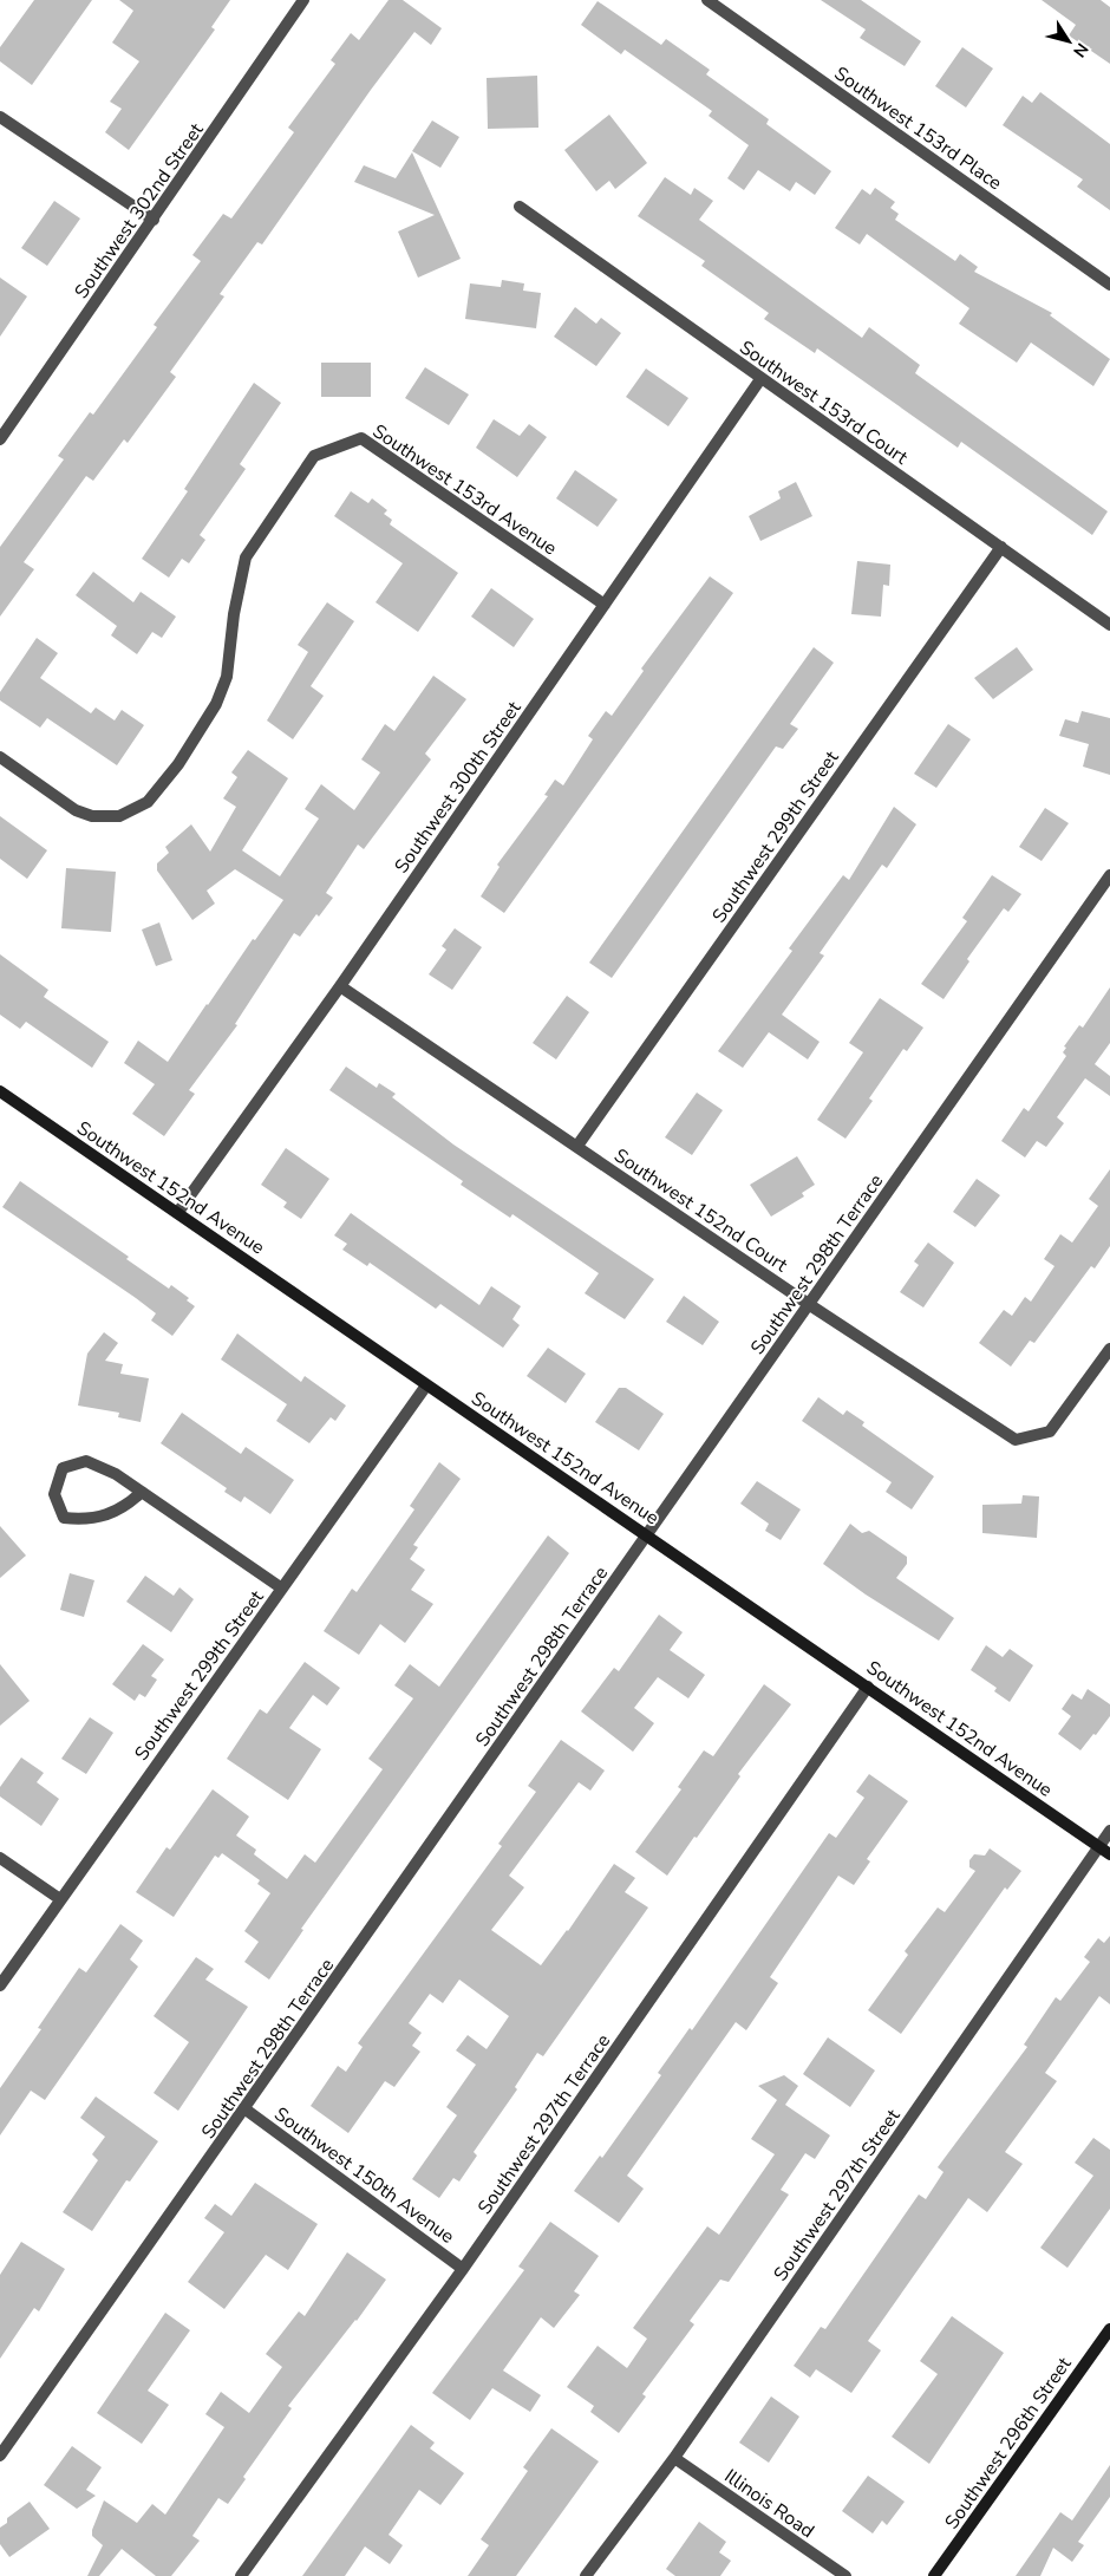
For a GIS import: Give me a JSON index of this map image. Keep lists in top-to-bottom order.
{
  "streets": {
    "street": [
      "Southwest 153rd Place",
      "Southwest 302nd Street",
      "Southwest 153rd Court",
      "Southwest 153rd Avenue",
      "Southwest 300th Street",
      "Southwest 299th Street",
      "Southwest 152nd Avenue",
      "Southwest 152nd Court",
      "Southwest 298th Terrace",
      "Southwest 297th Terrace",
      "Southwest 150th Avenue",
      "Southwest 297th Street",
      "Southwest 296th Street",
      "Illinois Road"
    ]
  },
  "crossings": [
    ["Southwest 153rd Court", "Southwest 300th Street"],
    ["Southwest 153rd Court", "Southwest 299th Street"],
    ["Southwest 153rd Avenue", "Southwest 300th Street"],
    ["Southwest 300th Street", "Southwest 152nd Avenue"],
    ["Southwest 300th Street", "Southwest 152nd Court"],
    ["Southwest 299th Street", "Southwest 152nd Avenue"],
    ["Southwest 299th Street", "Southwest 152nd Court"],
    ["Southwest 152nd Avenue", "Southwest 298th Terrace"],
    ["Southwest 152nd Avenue", "Southwest 297th Terrace"],
    ["Southwest 152nd Avenue", "Southwest 297th Street"],
    ["Southwest 152nd Court", "Southwest 298th Terrace"],
    ["Southwest 298th Terrace", "Southwest 150th Avenue"],
    ["Southwest 297th Terrace", "Southwest 150th Avenue"],
    ["Southwest 297th Street", "Illinois Road"]
  ],
  "north": "bottom right"
}
